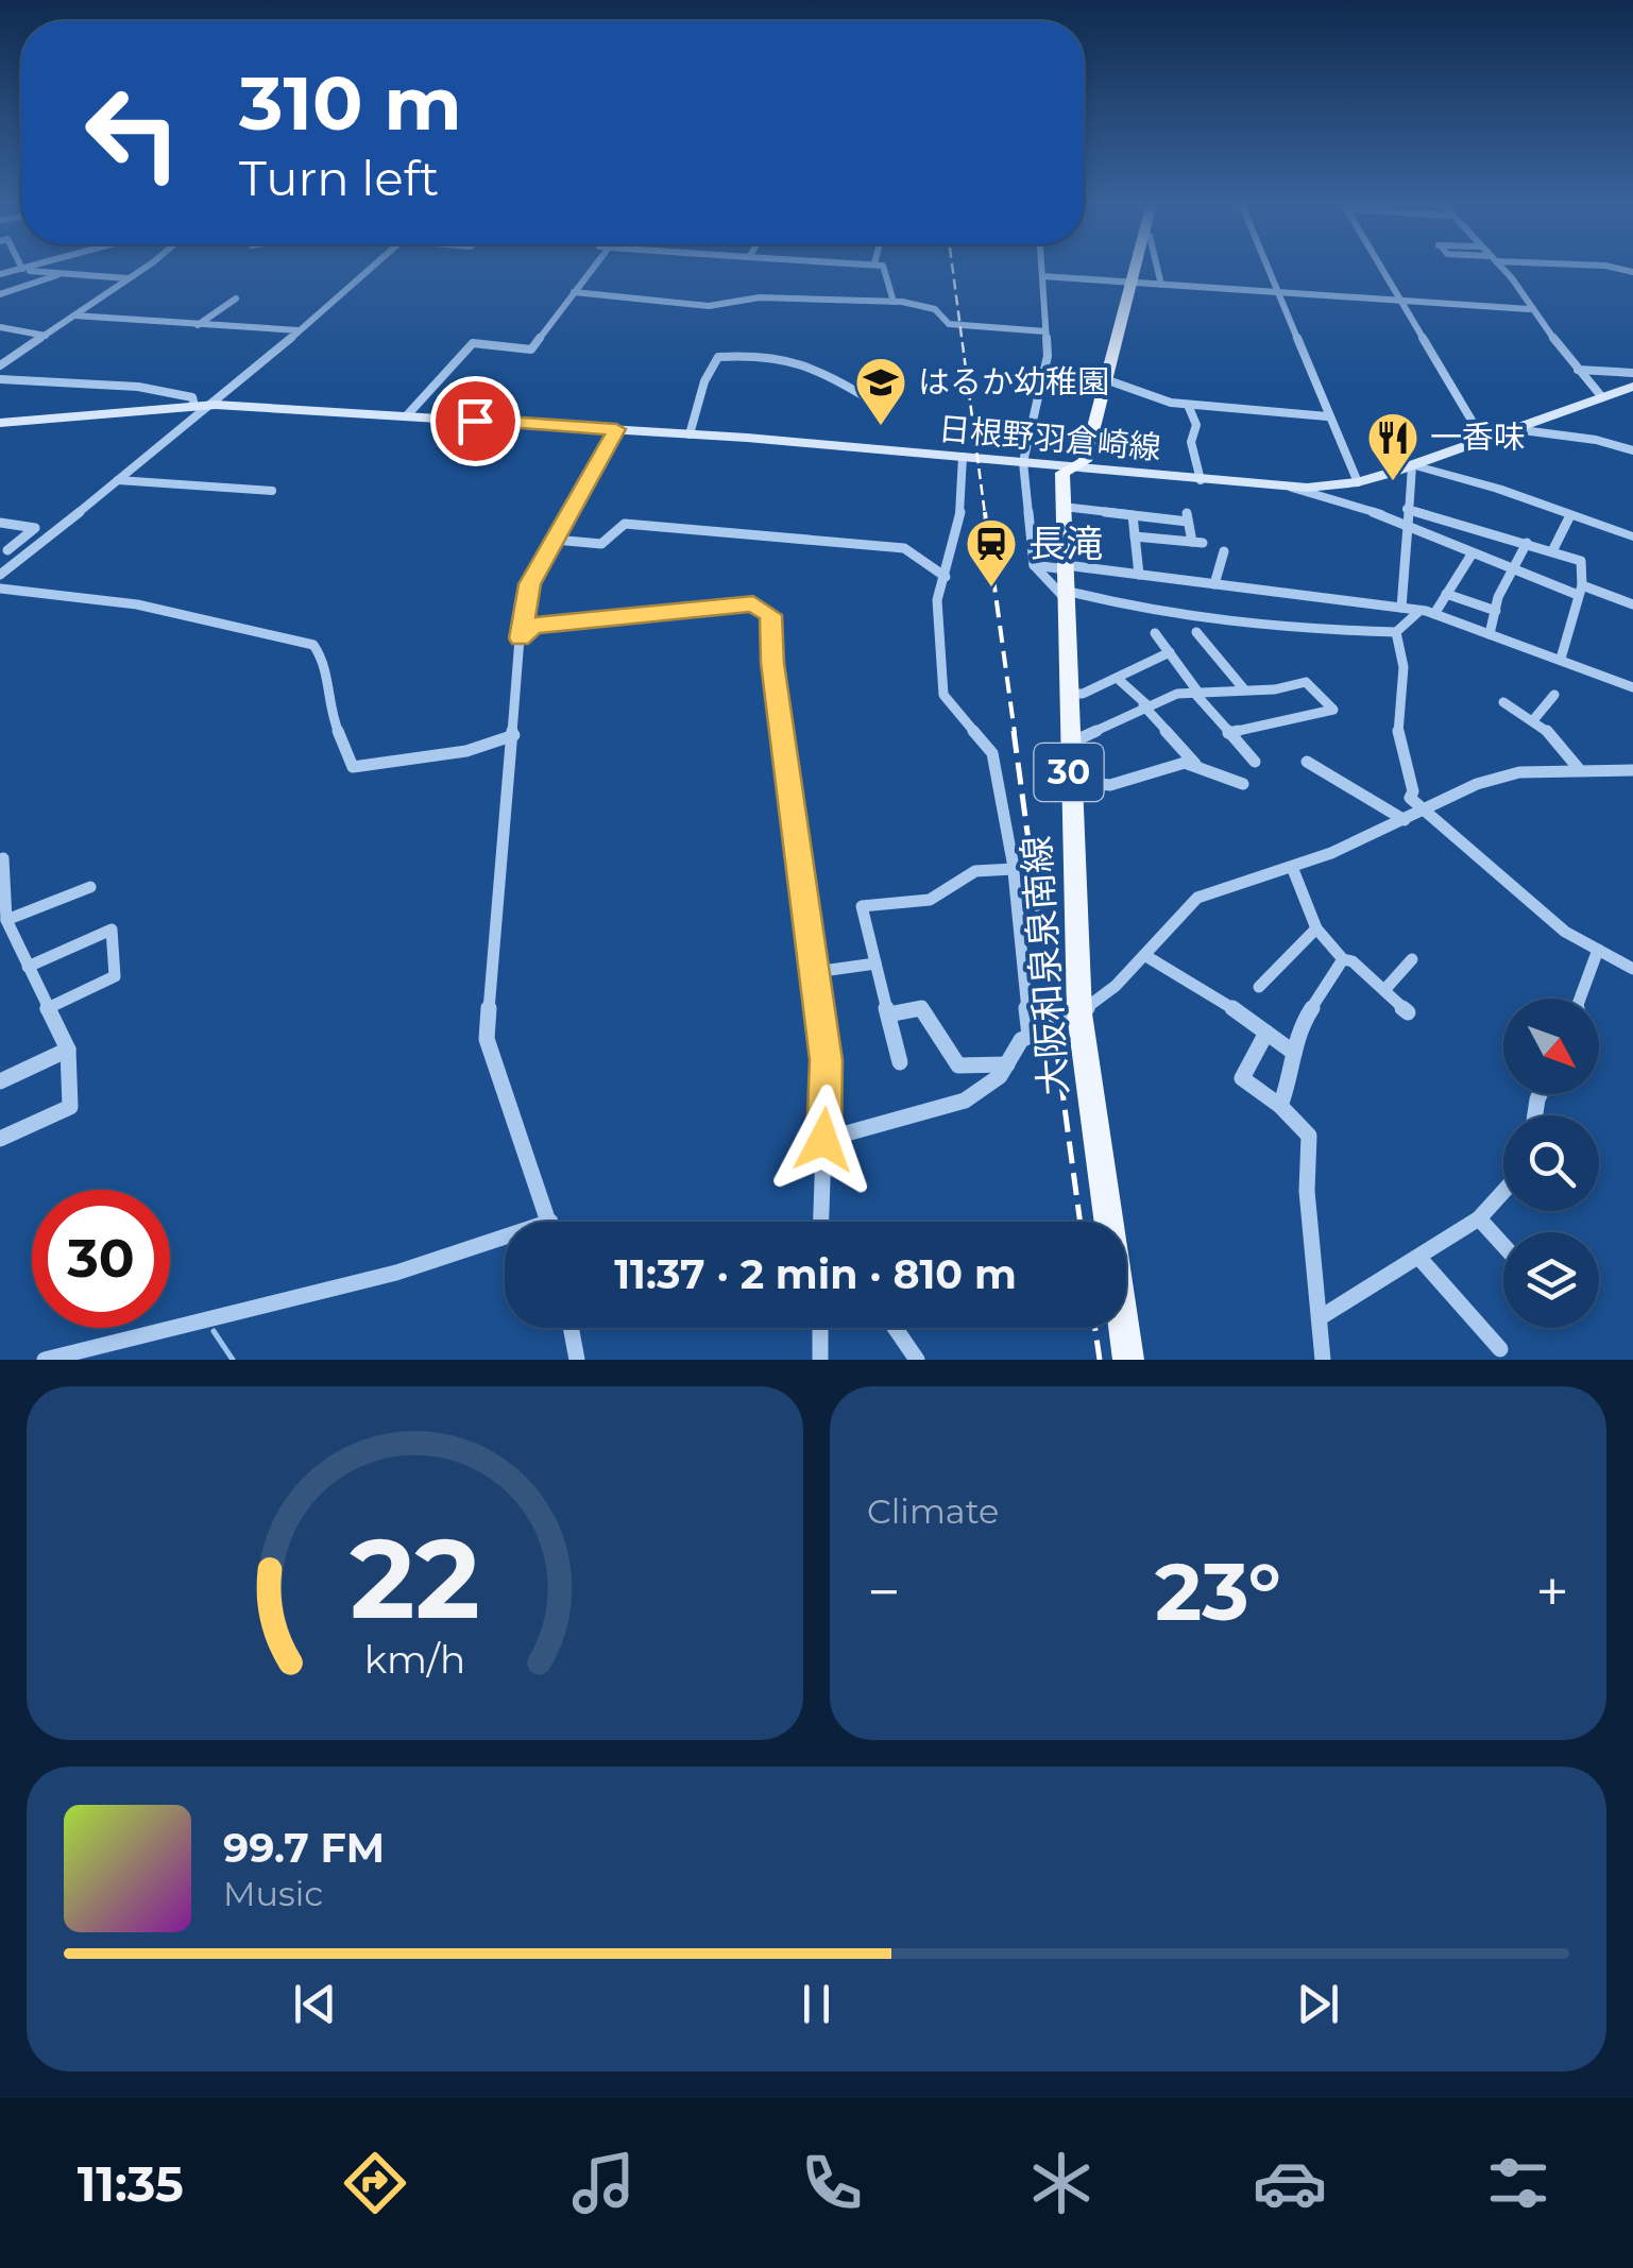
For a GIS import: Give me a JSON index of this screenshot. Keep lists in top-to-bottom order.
{
  "streets": {
    "main road": ["日根野羽倉崎線", "30", "大阪和泉泉南線"]
  },
  "crossings": [
    ["日根野羽倉崎線", "大阪和泉泉南線"]
  ],
  "places": {
    "school or university": ["はるか幼稚園"],
    "restaurant": ["一香味"],
    "station": ["長滝"]
  },
  "north": "bottom right",
  "page": {
    "turn": ["310 m", "Turn left"],
    "limit": "30",
    "trip": "11:37 · 2 min · 810 m",
    "tile": "Climate",
    "heat": ["−", "23°", "+"],
    "song": ["99.7 FM", "Music"],
    "tabs": "11:35",
    "gauge": ["22", "km/h"]
  }
}
